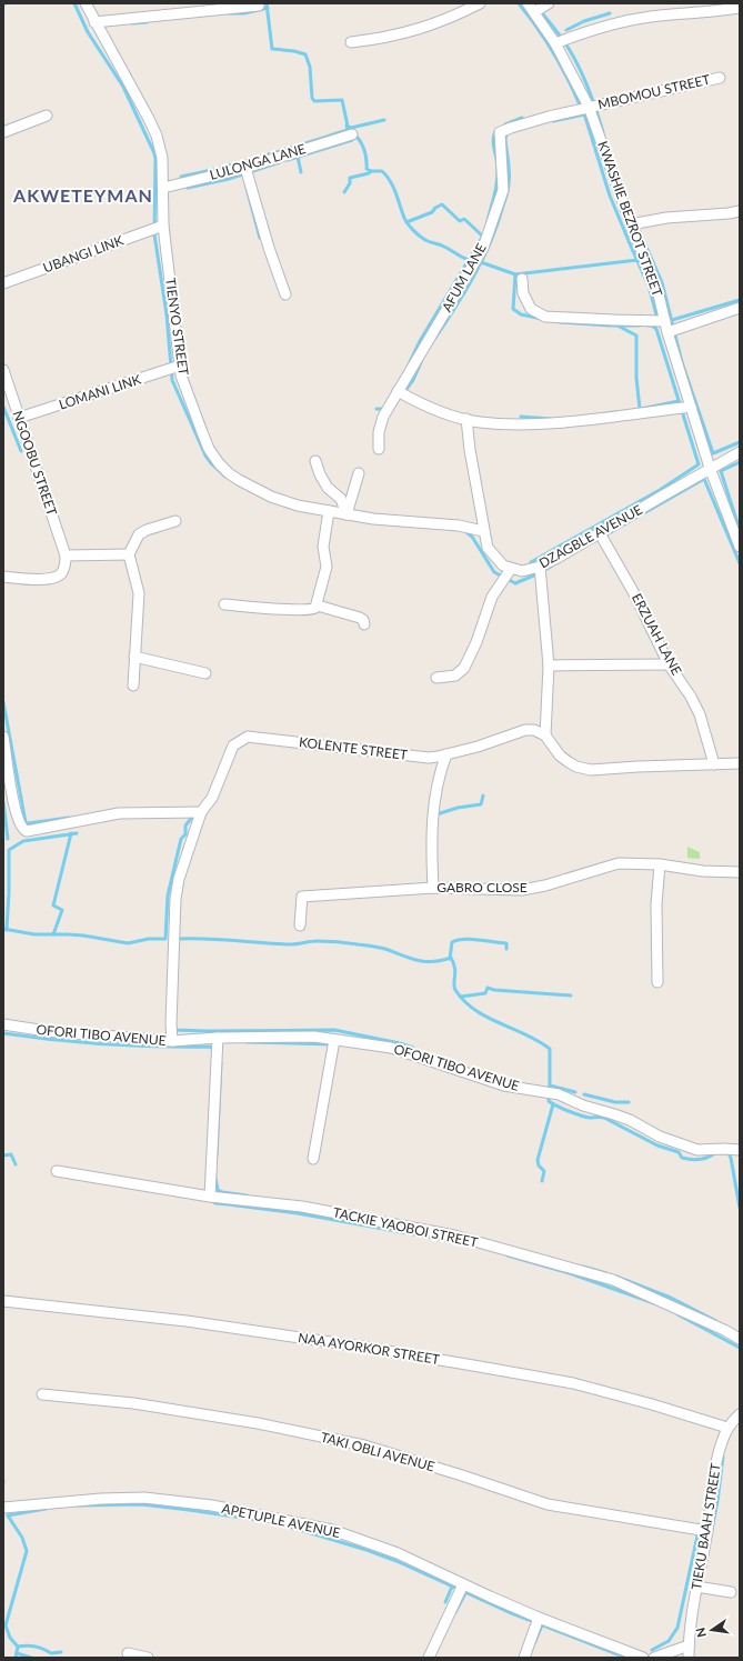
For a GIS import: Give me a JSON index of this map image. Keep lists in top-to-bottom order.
{
  "streets": {
    "street": [
      "MBOMOU STREET",
      "LULONGA LANE",
      "KWASHIE BEZROT STREET",
      "UBANGI LINK",
      "AFUM LANE",
      "TIENYO STREET",
      "LOMANI LINK",
      "NGOOBU STREET",
      "DZAGBLE AVENUE",
      "ERZUAH LANE",
      "KOLENTE STREET",
      "GABRO CLOSE",
      "OFORI TIBO AVENUE",
      "TACKIE YAOBOI STREET",
      "NAA AYORKOR STREET",
      "TAKI OBLI AVENUE",
      "APETUPLE AVENUE",
      "TIEKU BAAH STREET"
    ]
  },
  "crossings": [
    ["MBOMOU STREET", "KWASHIE BEZROT STREET"],
    ["MBOMOU STREET", "AFUM LANE"],
    ["LULONGA LANE", "TIENYO STREET"],
    ["KWASHIE BEZROT STREET", "AFUM LANE"],
    ["KWASHIE BEZROT STREET", "DZAGBLE AVENUE"],
    ["UBANGI LINK", "TIENYO STREET"],
    ["TIENYO STREET", "LOMANI LINK"],
    ["LOMANI LINK", "NGOOBU STREET"],
    ["DZAGBLE AVENUE", "ERZUAH LANE"],
    ["KOLENTE STREET", "OFORI TIBO AVENUE"],
    ["NAA AYORKOR STREET", "TIEKU BAAH STREET"],
    ["TAKI OBLI AVENUE", "TIEKU BAAH STREET"]
  ],
  "districts": ["AKWETEYMAN"],
  "north": "left"
}
